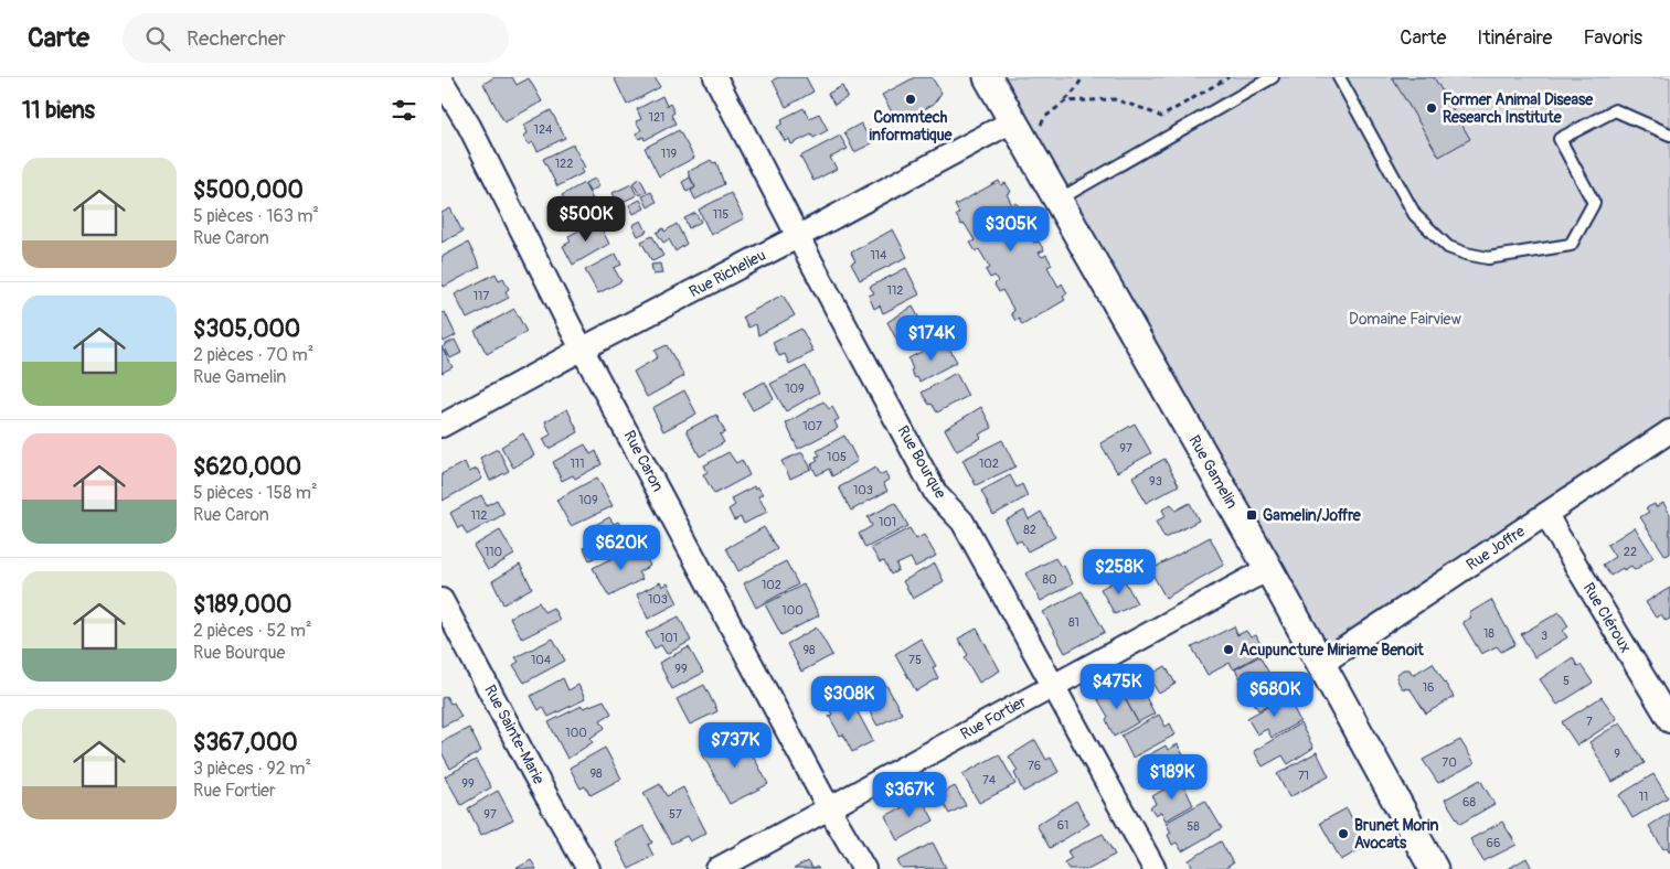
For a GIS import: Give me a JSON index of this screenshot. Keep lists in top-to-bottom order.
{
  "streets": {
    "street": [
      "Rue Richelieu",
      "Rue Caron",
      "Rue Bourque",
      "Rue Gamelin",
      "Rue Joffre",
      "Rue Cléroux",
      "Rue Fortier",
      "Rue Sainte-Marie"
    ]
  },
  "crossings": [
    ["Rue Richelieu", "Rue Caron"],
    ["Rue Richelieu", "Rue Bourque"],
    ["Rue Richelieu", "Rue Gamelin"],
    ["Rue Caron", "Rue Fortier"],
    ["Rue Bourque", "Rue Fortier"],
    ["Rue Gamelin", "Rue Joffre"],
    ["Rue Gamelin", "Rue Fortier"],
    ["Rue Joffre", "Rue Cléroux"]
  ],
  "parks": ["Domaine Fairview"],
  "places": {
    "other": [
      "Commtech informatique",
      "Former Animal Disease Research Institute",
      "Acupuncture Miriame Benoit",
      "Brunet Morin Avocats"
    ],
    "transit": ["Gamelin/Joffre"]
  },
  "house_numbers": [
    "121",
    "124",
    "119",
    "122",
    "115",
    "114",
    "112",
    "117",
    "109",
    "107",
    "97",
    "105",
    "111",
    "102",
    "93",
    "103",
    "109",
    "112",
    "101",
    "82",
    "110",
    "22",
    "80",
    "102",
    "103",
    "100",
    "81",
    "18",
    "3",
    "101",
    "98",
    "104",
    "75",
    "99",
    "5",
    "16",
    "7",
    "100",
    "9",
    "70",
    "76",
    "98",
    "71",
    "74",
    "99",
    "11",
    "68",
    "97",
    "57",
    "61",
    "58",
    "66"
  ],
  "page": {
    "header": "Carte",
    "search": "Rechercher",
    "nav": ["Carte", "Itinéraire", "Favoris"],
    "heading": "11 biens",
    "list": [
      {
        "name": "$500,000",
        "note": "5 pièces · 163 m² · Rue Caron"
      },
      {
        "name": "$305,000",
        "note": "2 pièces · 70 m² · Rue Gamelin"
      },
      {
        "name": "$620,000",
        "note": "5 pièces · 158 m² · Rue Caron"
      },
      {
        "name": "$189,000",
        "note": "2 pièces · 52 m² · Rue Bourque"
      },
      {
        "name": "$367,000",
        "note": "3 pièces · 92 m² · Rue Fortier"
      }
    ],
    "price": [
      "$500K",
      "$305K",
      "$174K",
      "$620K",
      "$258K",
      "$475K",
      "$680K",
      "$308K",
      "$737K",
      "$189K",
      "$367K"
    ]
  }
}
